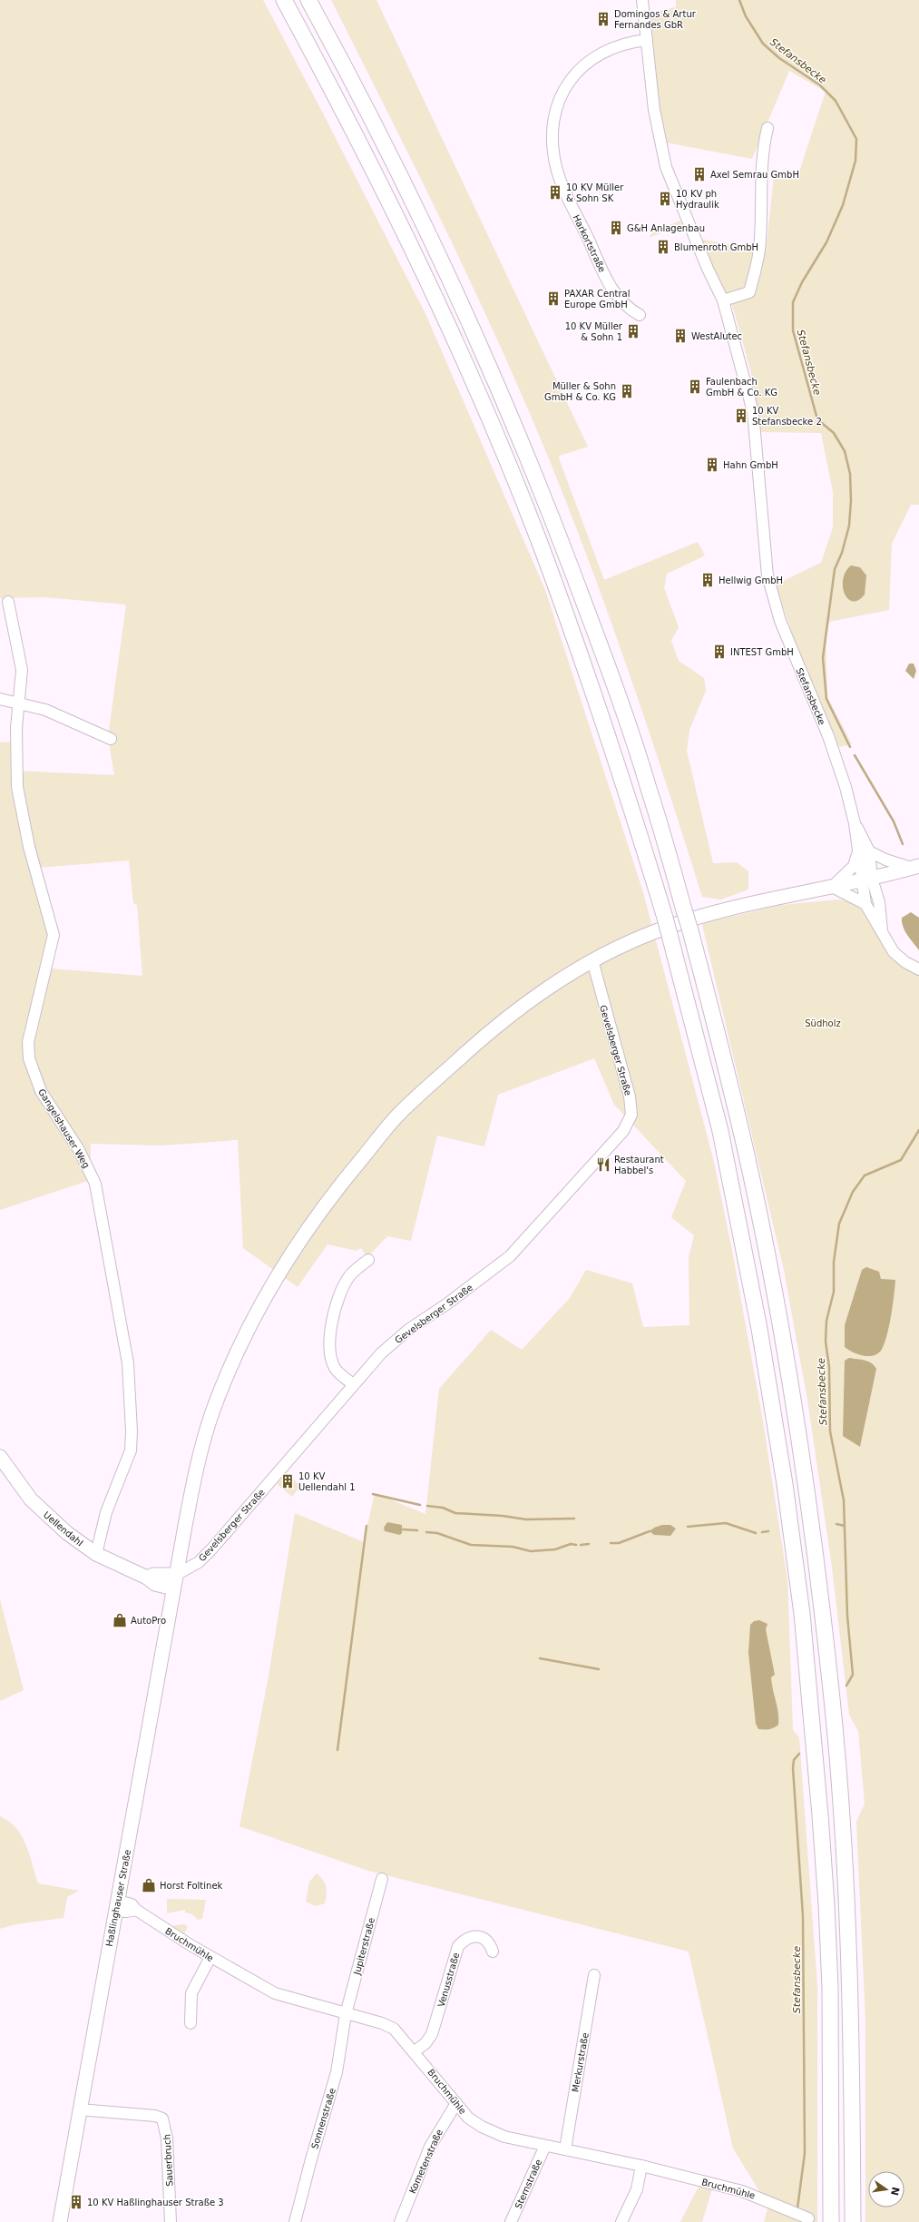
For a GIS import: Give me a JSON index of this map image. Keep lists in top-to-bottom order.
{
  "streets": {
    "main road": ["Uellendahl", "Haßlinghauser Straße"],
    "street": [
      "Harkortstraße",
      "Stefansbecke",
      "Gevelsberger Straße",
      "Gangelshauser Weg",
      "Bruchmühle",
      "Jupiterstraße",
      "Venusstraße",
      "Merkurstraße",
      "Sonnenstraße",
      "Sauerbruch",
      "Kometenstraße",
      "Sternstraße"
    ]
  },
  "crossings": [
    ["Harkortstraße", "Stefansbecke"],
    ["Gevelsberger Straße", "Haßlinghauser Straße"],
    ["Gangelshauser Weg", "Uellendahl"],
    ["Uellendahl", "Haßlinghauser Straße"],
    ["Haßlinghauser Straße", "Bruchmühle"],
    ["Haßlinghauser Straße", "Sauerbruch"],
    ["Bruchmühle", "Jupiterstraße"],
    ["Bruchmühle", "Venusstraße"],
    ["Bruchmühle", "Merkurstraße"],
    ["Bruchmühle", "Sonnenstraße"],
    ["Bruchmühle", "Kometenstraße"],
    ["Bruchmühle", "Sternstraße"],
    ["Jupiterstraße", "Sonnenstraße"]
  ],
  "water": ["Stefansbecke"],
  "parks": ["Südholz"],
  "places": {
    "building": [
      "Domingos & Artur Fernandes GbR",
      "Axel Semrau GmbH",
      "10 KV Müller & Sohn SK",
      "10 KV ph Hydraulik",
      "G&H Anlagenbau",
      "Blumenroth GmbH",
      "PAXAR Central Europe GmbH",
      "10 KV Müller & Sohn 1",
      "WestAlutec",
      "Faulenbach GmbH & Co. KG",
      "Müller & Sohn GmbH & Co. KG",
      "10 KV Stefansbecke 2",
      "Hahn GmbH",
      "Hellwig GmbH",
      "INTEST GmbH",
      "10 KV Uellendahl 1",
      "10 KV Haßlinghauser Straße 3"
    ],
    "restaurant": ["Restaurant Habbel's"],
    "shop": ["AutoPro", "Horst Foltinek"]
  },
  "north": "right"
}
